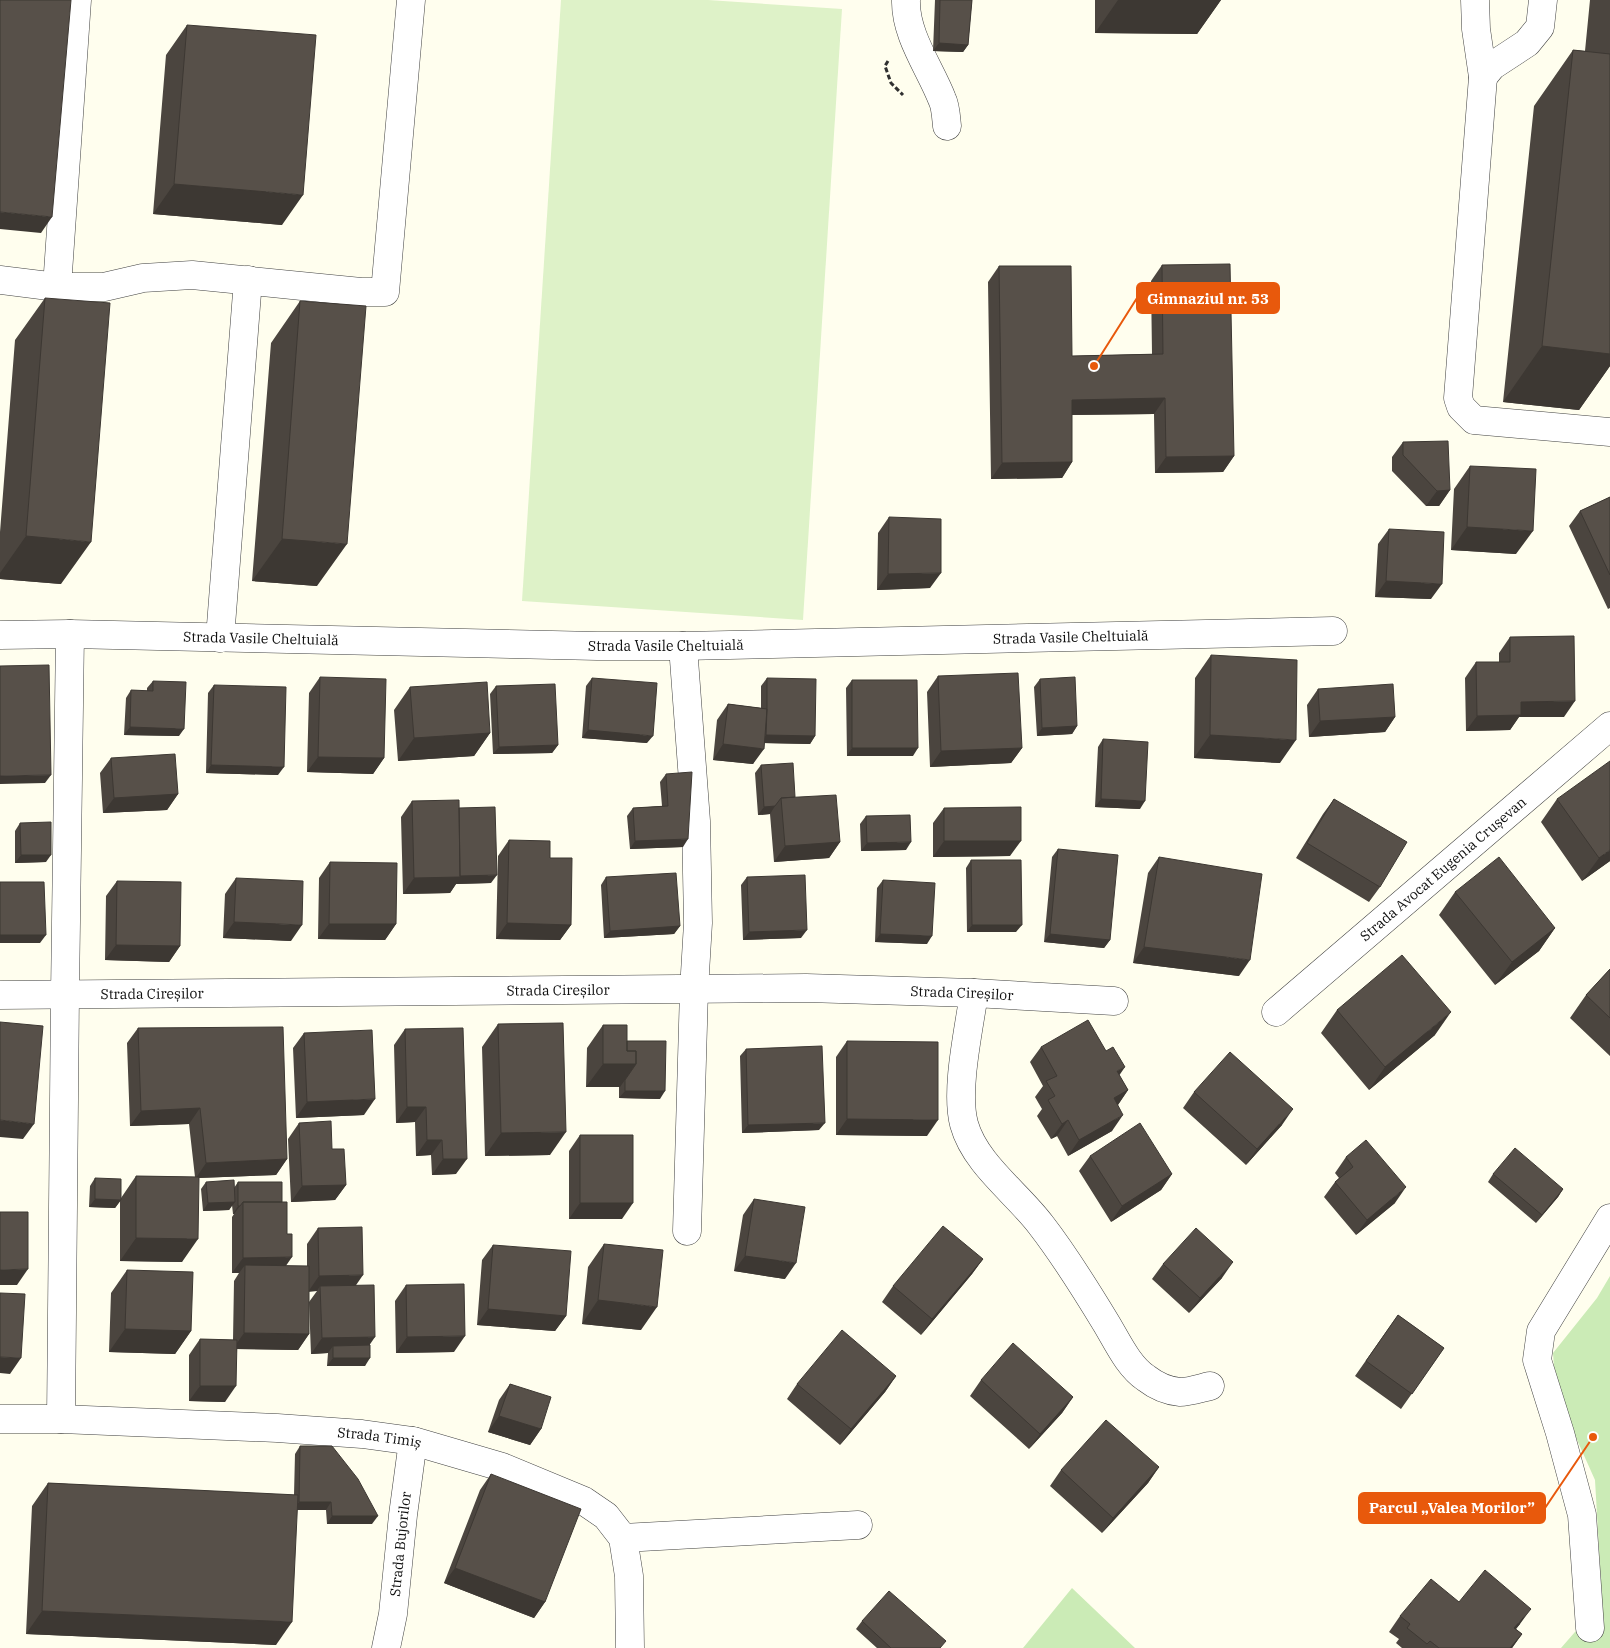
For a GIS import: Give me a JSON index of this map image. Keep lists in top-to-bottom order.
{
  "streets": {
    "street": [
      "Strada Vasile Cheltuială",
      "Strada Avocat Eugenia Crușevan",
      "Strada Cireșilor",
      "Strada Timiș",
      "Strada Bujorilor"
    ]
  },
  "crossings": [
    ["Strada Timiș", "Strada Bujorilor"]
  ],
  "places": ["Gimnaziul nr. 53", "Parcul „Valea Morilor”"]
}
